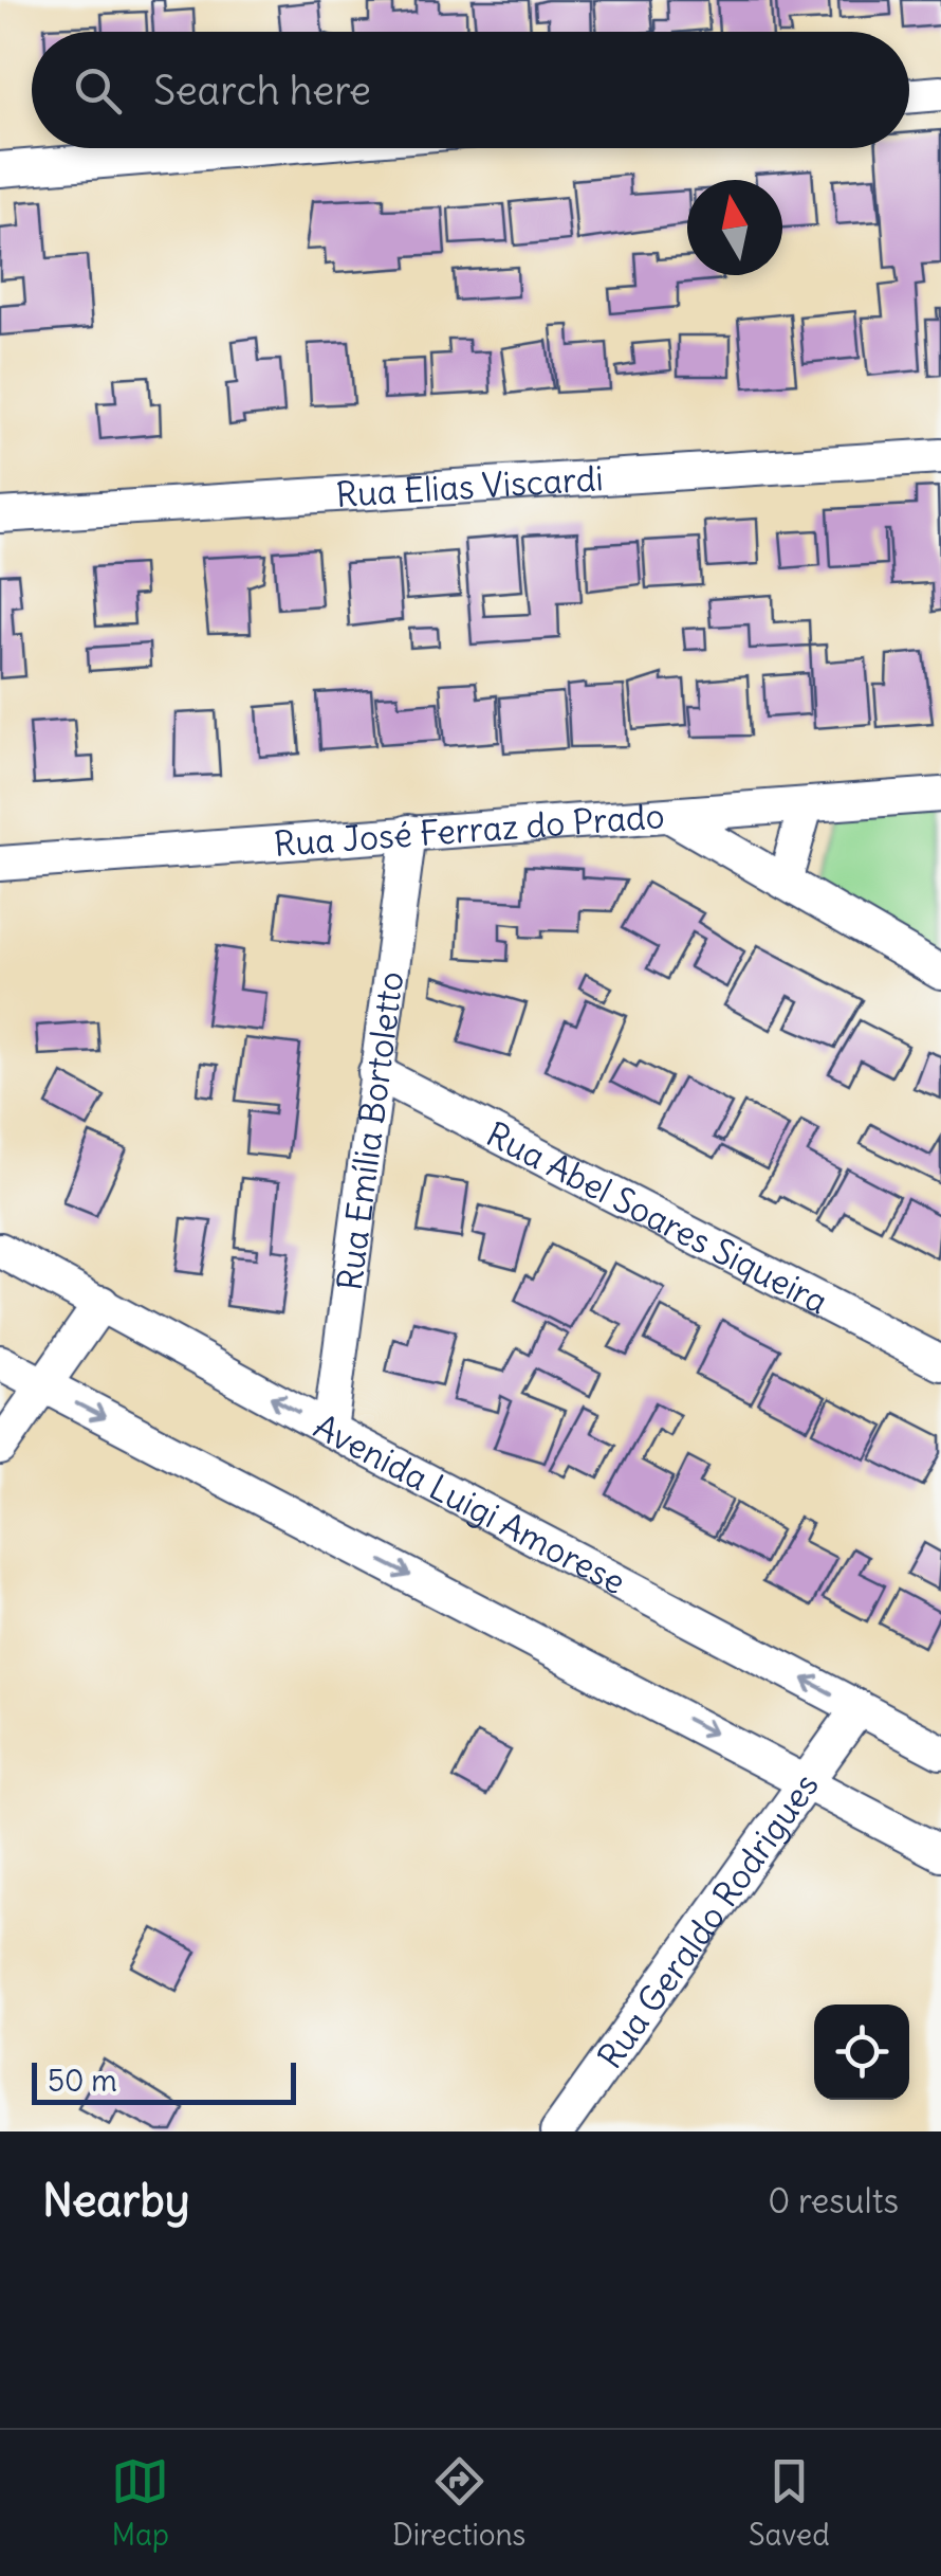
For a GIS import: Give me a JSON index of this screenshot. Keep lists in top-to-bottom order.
{
  "streets": {
    "street": [
      "Rua Elias Viscardi",
      "Rua José Ferraz do Prado",
      "Rua Emília Bortoletto",
      "Rua Abel Soares Siqueira",
      "Avenida Luigi Amorese",
      "Rua Geraldo Rodrigues"
    ]
  },
  "crossings": [
    ["Rua José Ferraz do Prado", "Rua Emília Bortoletto"],
    ["Rua Emília Bortoletto", "Rua Abel Soares Siqueira"],
    ["Rua Emília Bortoletto", "Avenida Luigi Amorese"],
    ["Avenida Luigi Amorese", "Rua Geraldo Rodrigues"]
  ],
  "scale_bar": "50 m",
  "north": "top",
  "page": {
    "search": "Search here",
    "scale": "50 m",
    "heading": ["Nearby", "0 results"],
    "nav": ["Map", "Directions", "Saved"]
  }
}
